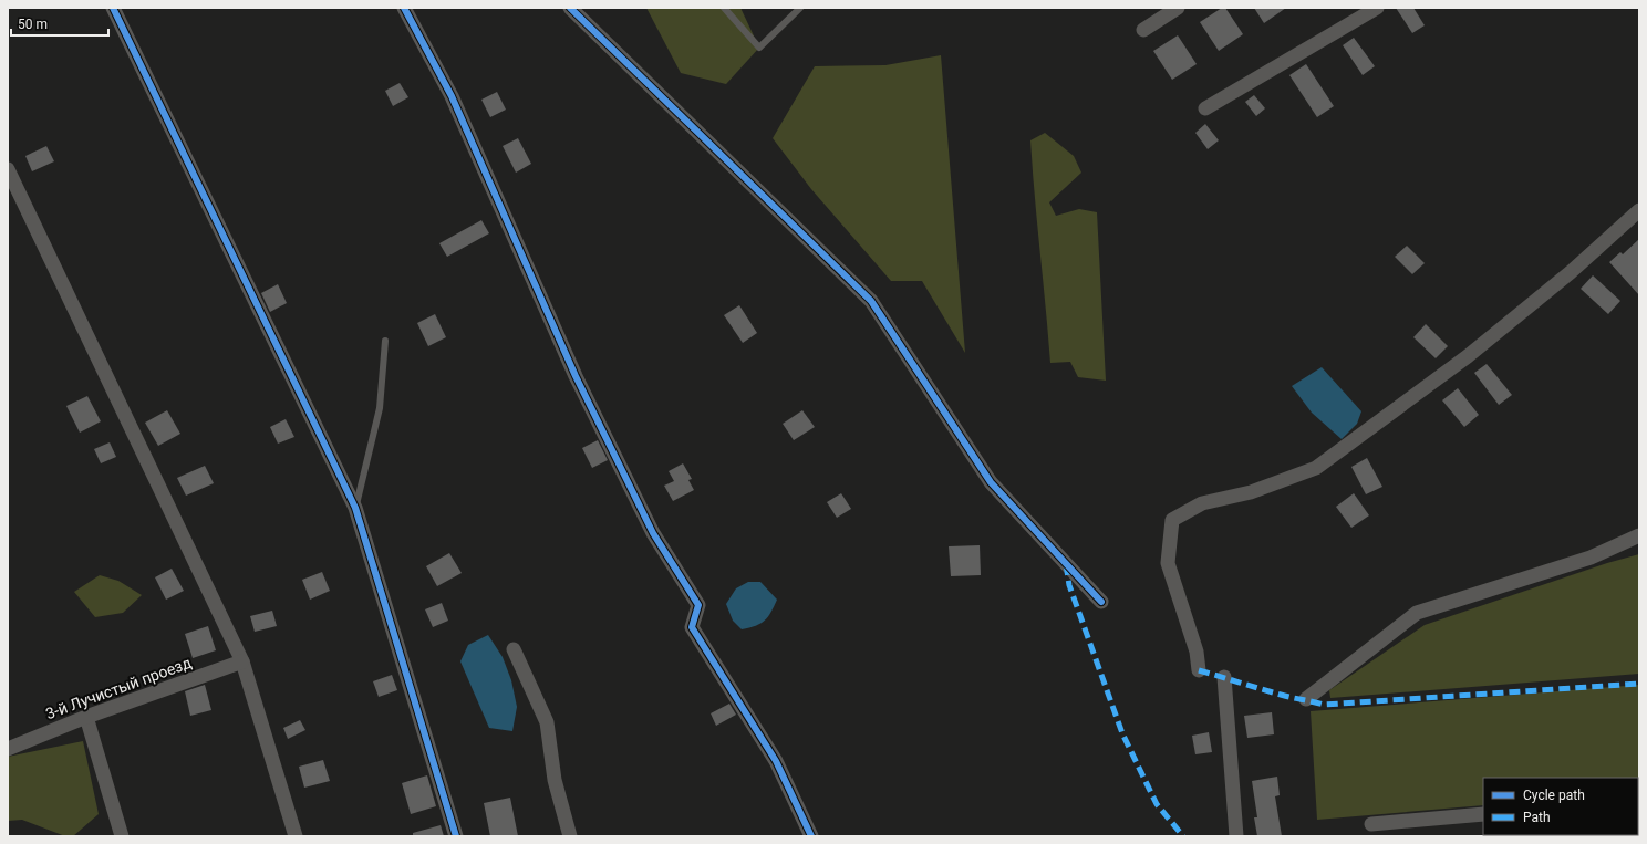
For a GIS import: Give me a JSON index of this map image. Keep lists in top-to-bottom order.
{
  "streets": {
    "street": ["3-й Лучистый проезд"]
  },
  "legend": ["Cycle path", "Path"],
  "scale_bar": "50 m"
}
